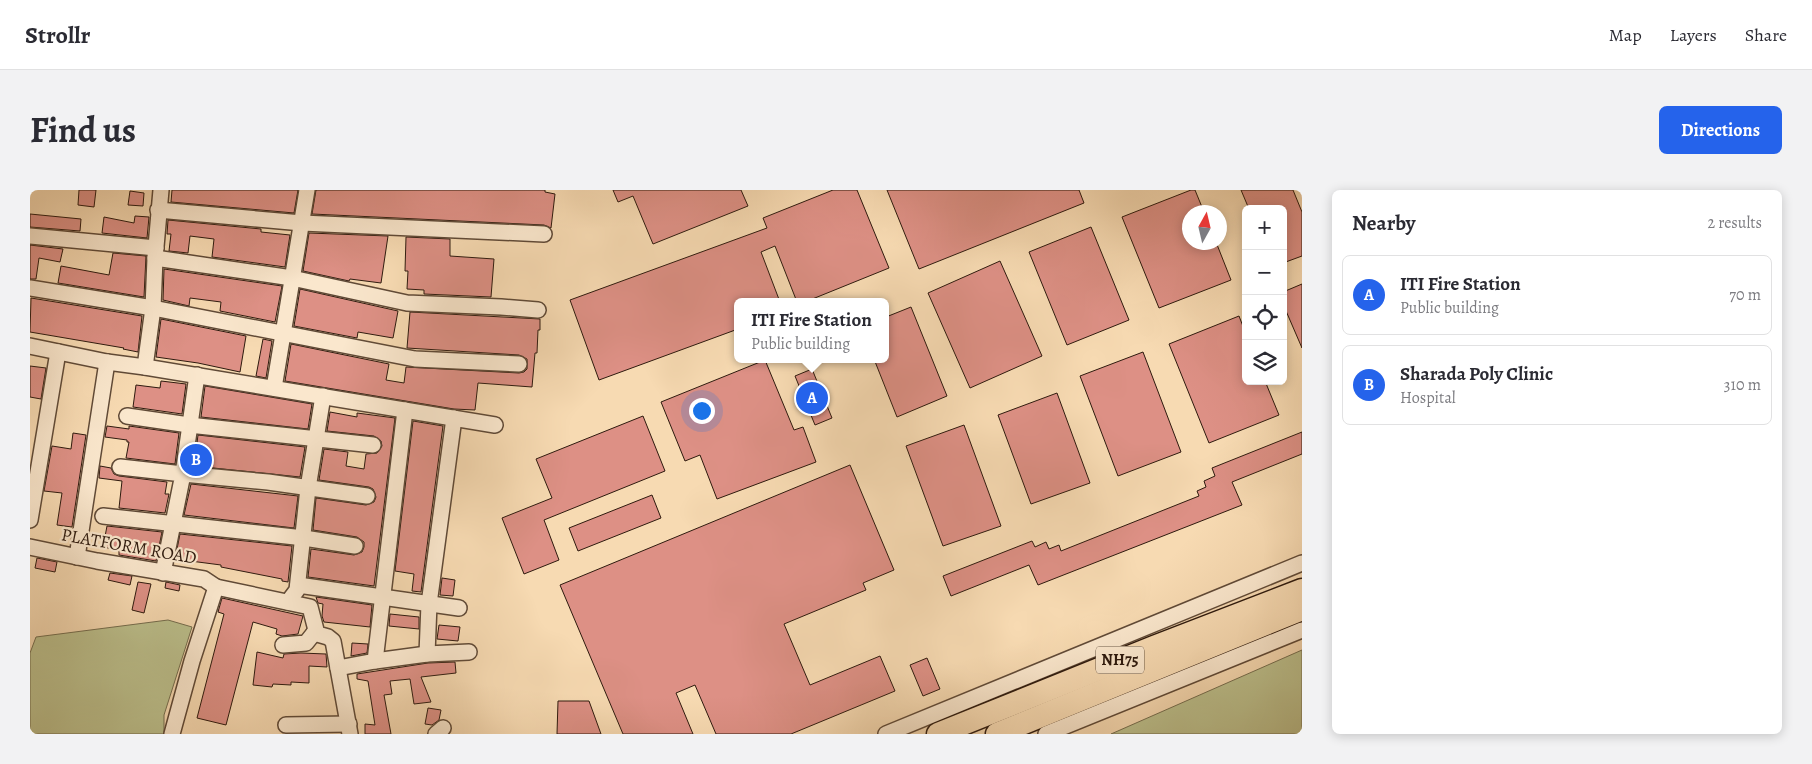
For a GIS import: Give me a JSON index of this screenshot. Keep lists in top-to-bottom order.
{
  "streets": {
    "highway": ["NH75"],
    "street": ["PLATFORM ROAD"]
  },
  "north": "top",
  "page": {
    "header": "Strollr",
    "nav": ["Map", "Layers", "Share"],
    "title": "Find us",
    "buttons": "Directions",
    "heading": ["Nearby", "2 results"],
    "map_buttons": ["+", "−"],
    "list": [
      {
        "mark": "A",
        "name": "ITI Fire Station",
        "note": "Public building",
        "value": "70 m"
      },
      {
        "mark": "B",
        "name": "Sharada Poly Clinic",
        "note": "Hospital",
        "value": "310 m"
      }
    ],
    "popup": ["ITI Fire Station", "Public building"],
    "pins": ["A", "B"]
  }
}
